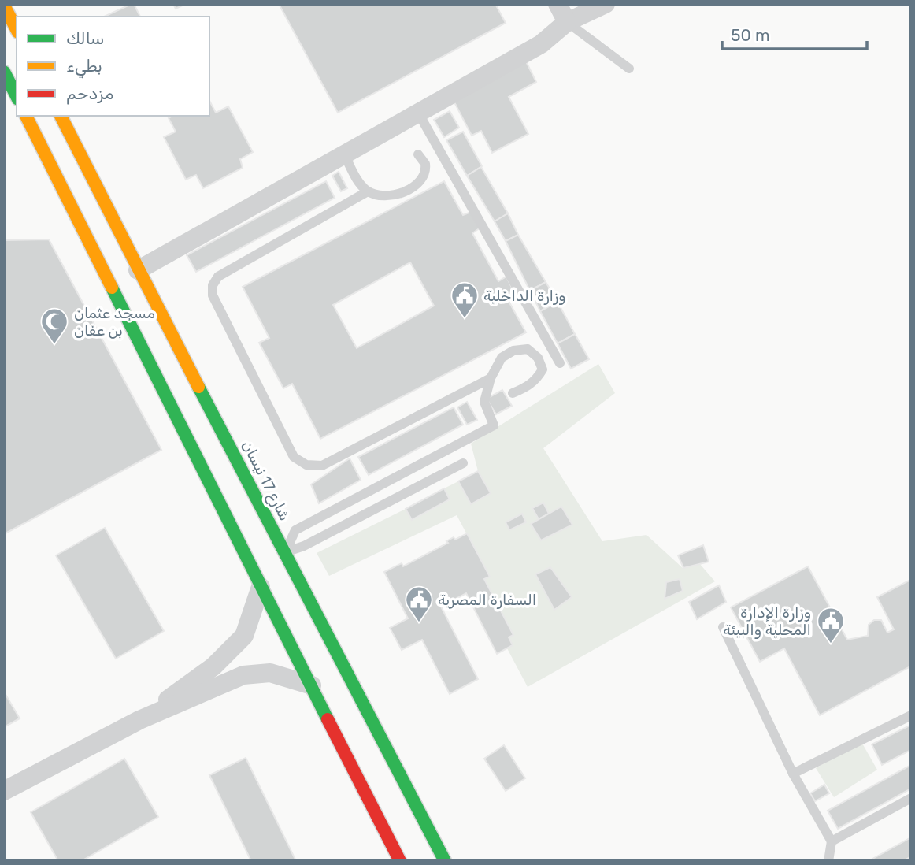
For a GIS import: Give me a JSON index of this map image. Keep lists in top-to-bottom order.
{
  "streets": {
    "main road": ["شارع 17 نيسان"]
  },
  "places": {
    "public building": ["وزارة الداخلية", "السفارة المصرية", "وزارة الإدارة المحلية والبيئة"],
    "mosque": ["مسجد عثمان بن عفان"]
  },
  "legend": ["سالك", "بطيء", "مزدحم"],
  "scale_bar": "50 m"
}
